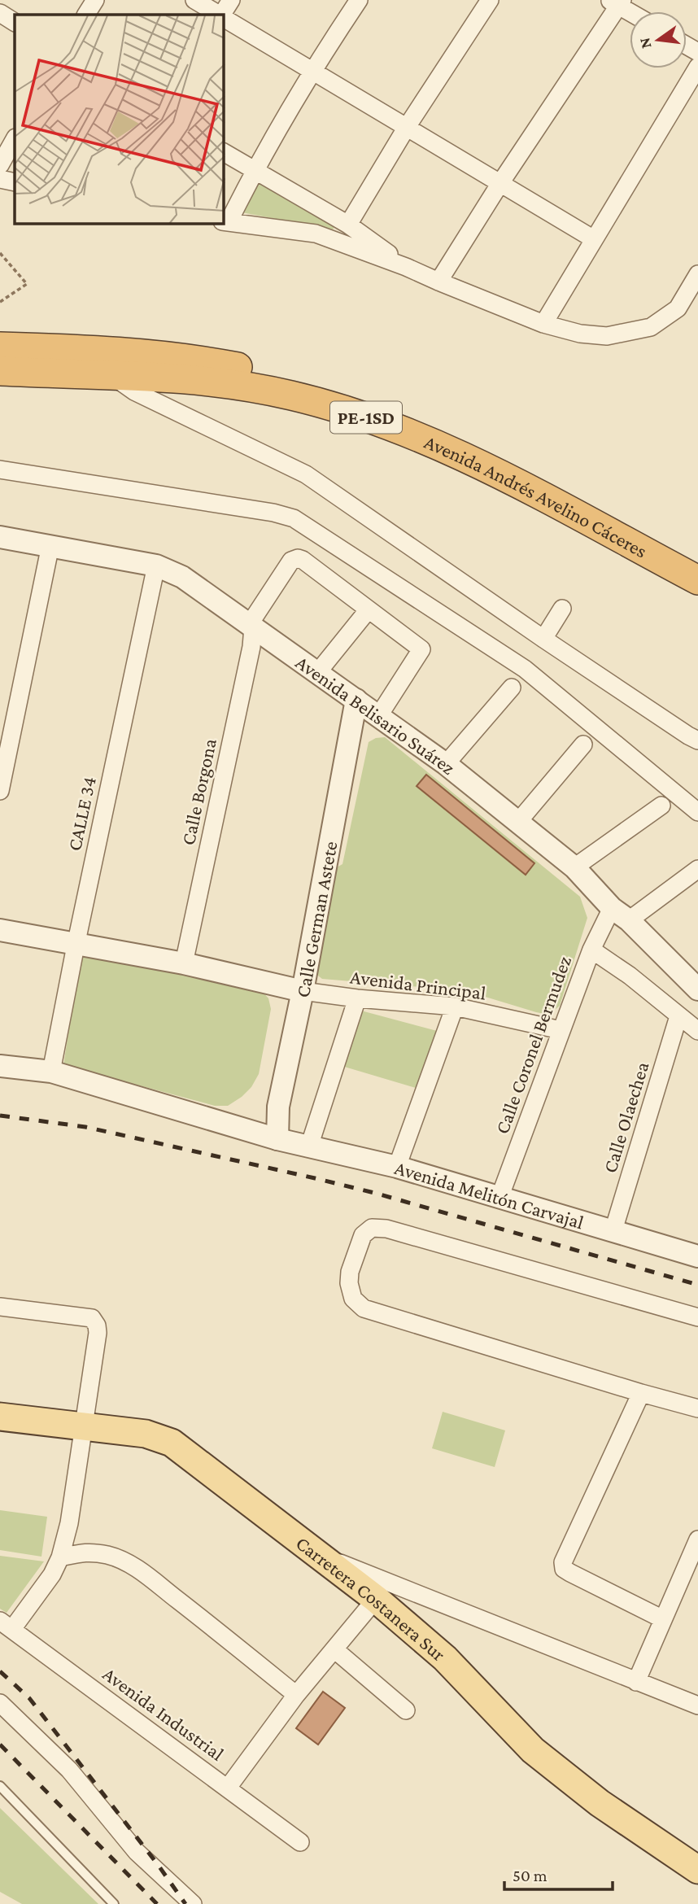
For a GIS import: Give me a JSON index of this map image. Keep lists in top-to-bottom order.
{
  "streets": {
    "highway": ["PE-1SD", "Avenida Andrés Avelino Cáceres"],
    "main road": ["Carretera Costanera Sur"],
    "street": [
      "Avenida Belisario Suárez",
      "Calle Borgona",
      "CALLE 34",
      "Calle German Astete",
      "Avenida Principal",
      "Calle Coronel Bermudez",
      "Calle Olaechea",
      "Avenida Melitón Carvajal",
      "Avenida Industrial"
    ]
  },
  "crossings": [
    ["Avenida Belisario Suárez", "Calle Borgona"],
    ["Avenida Belisario Suárez", "CALLE 34"],
    ["Avenida Belisario Suárez", "Calle German Astete"],
    ["Avenida Belisario Suárez", "Calle Coronel Bermudez"],
    ["CALLE 34", "Avenida Melitón Carvajal"],
    ["Calle German Astete", "Avenida Principal"],
    ["Calle German Astete", "Avenida Melitón Carvajal"],
    ["Avenida Principal", "Calle Coronel Bermudez"],
    ["Calle Coronel Bermudez", "Avenida Melitón Carvajal"],
    ["Calle Olaechea", "Avenida Melitón Carvajal"]
  ],
  "scale_bar": "50 m",
  "north": "left"
}
